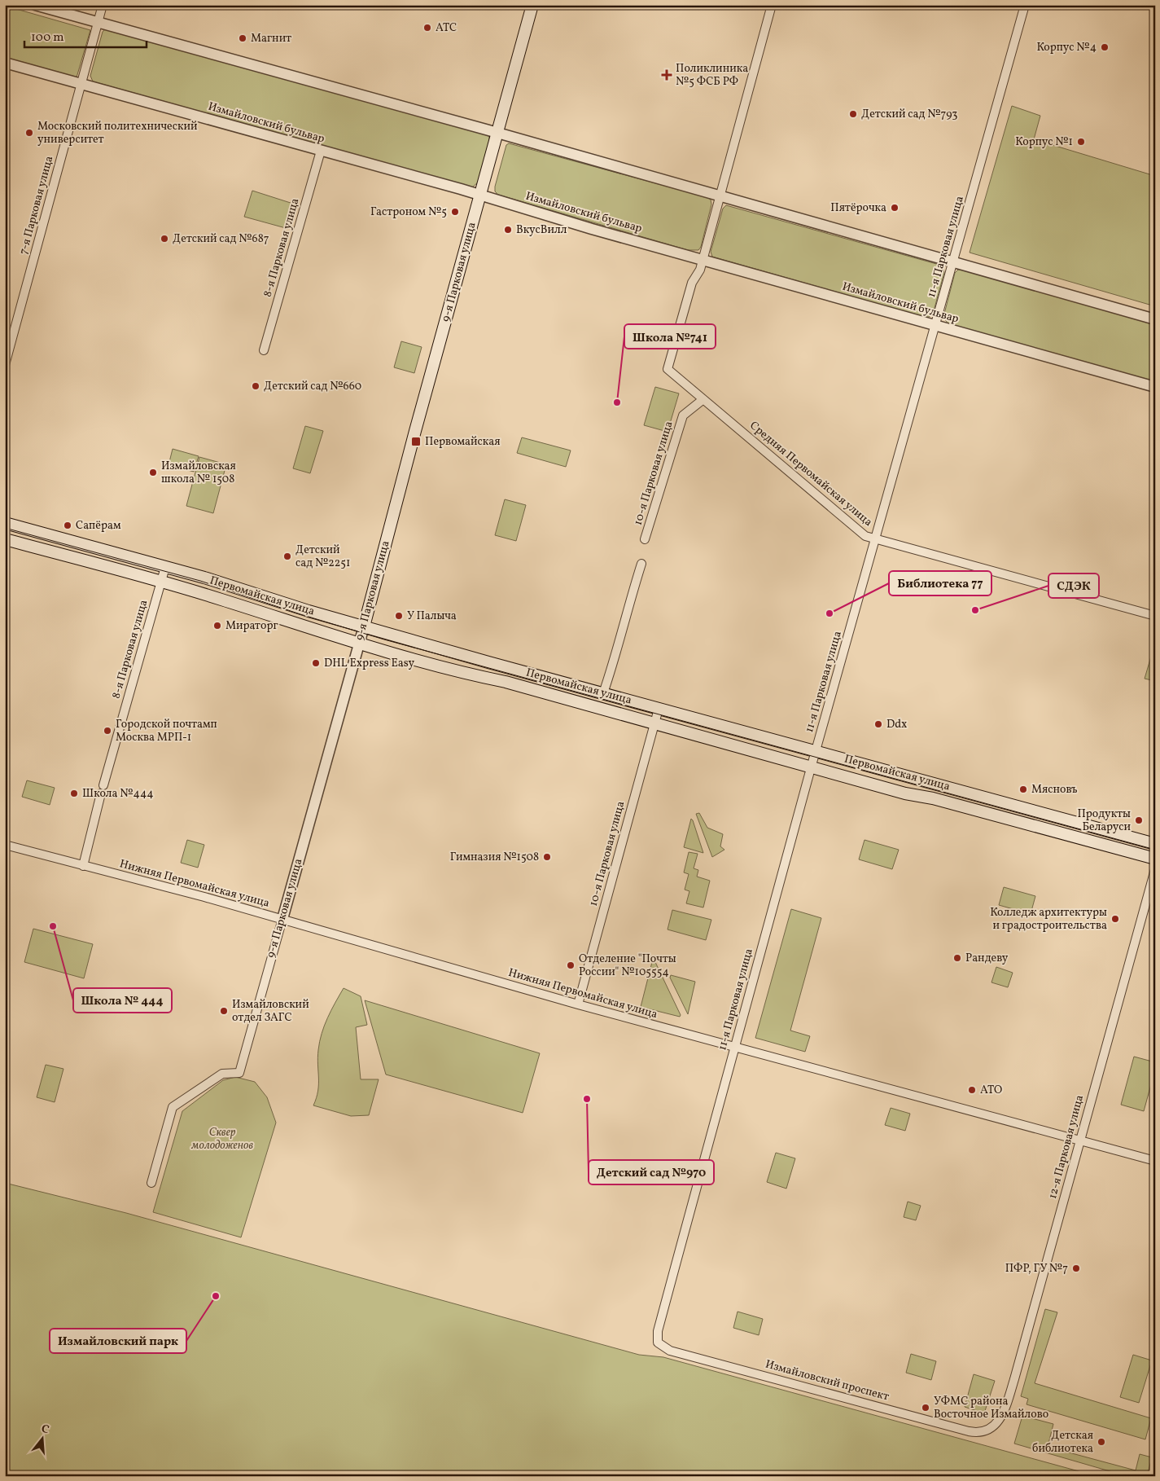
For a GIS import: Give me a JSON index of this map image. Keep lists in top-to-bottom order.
{
  "streets": {
    "main road": ["9-я Парковая улица", "Первомайская улица"],
    "street": [
      "Измайловский бульвар",
      "7-я Парковая улица",
      "11-я Парковая улица",
      "8-я Парковая улица",
      "10-я Парковая улица",
      "Средняя Первомайская улица",
      "Нижняя Первомайская улица",
      "12-я Парковая улица",
      "Измайловский проспект"
    ]
  },
  "crossings": [
    ["Измайловский бульвар", "7-я Парковая улица"],
    ["Измайловский бульвар", "11-я Парковая улица"],
    ["Измайловский бульвар", "8-я Парковая улица"],
    ["Измайловский бульвар", "9-я Парковая улица"],
    ["Измайловский бульвар", "Средняя Первомайская улица"],
    ["11-я Парковая улица", "Средняя Первомайская улица"],
    ["11-я Парковая улица", "Первомайская улица"],
    ["11-я Парковая улица", "Нижняя Первомайская улица"],
    ["11-я Парковая улица", "Измайловский проспект"],
    ["8-я Парковая улица", "Первомайская улица"],
    ["8-я Парковая улица", "Нижняя Первомайская улица"],
    ["9-я Парковая улица", "Первомайская улица"],
    ["9-я Парковая улица", "Нижняя Первомайская улица"],
    ["10-я Парковая улица", "Средняя Первомайская улица"],
    ["10-я Парковая улица", "Первомайская улица"],
    ["10-я Парковая улица", "Нижняя Первомайская улица"],
    ["Нижняя Первомайская улица", "12-я Парковая улица"],
    ["12-я Парковая улица", "Измайловский проспект"]
  ],
  "parks": ["Сквер молодоженов"],
  "places": {
    "other": [
      "АТС",
      "Магнит",
      "Корпус №4",
      "Детский сад №793",
      "Московский политехнический университет",
      "Корпус №1",
      "Пятёрочка",
      "Гастроном №5",
      "ВкусВилл",
      "Детский сад №687",
      "Детский сад №660",
      "Школа №741",
      "Измайловская школа № 1508",
      "Сапёрам",
      "Детский сад №2251",
      "СДЭК",
      "Библиотека 77",
      "У Палыча",
      "Мираторг",
      "DHL Express Easy",
      "Ddx",
      "Городской почтамп Москва МРП-1",
      "Мясновъ",
      "Школа №444",
      "Продукты Беларуси",
      "Гимназия №1508",
      "Колледж архитектуры и градостроительства",
      "Школа № 444",
      "Рандеву",
      "Отделение \"Почты России\" №105554",
      "Измайловский отдел ЗАГС",
      "АТО",
      "Детский сад №970",
      "ПФР, ГУ №7",
      "Измайловский парк",
      "УФМС района Восточное Измайлово",
      "Детская библиотека"
    ],
    "health": ["Поликлиника №5 ФСБ РФ"],
    "transit": ["Первомайская"]
  },
  "scale_bar": "100 m",
  "north": "top"
}
